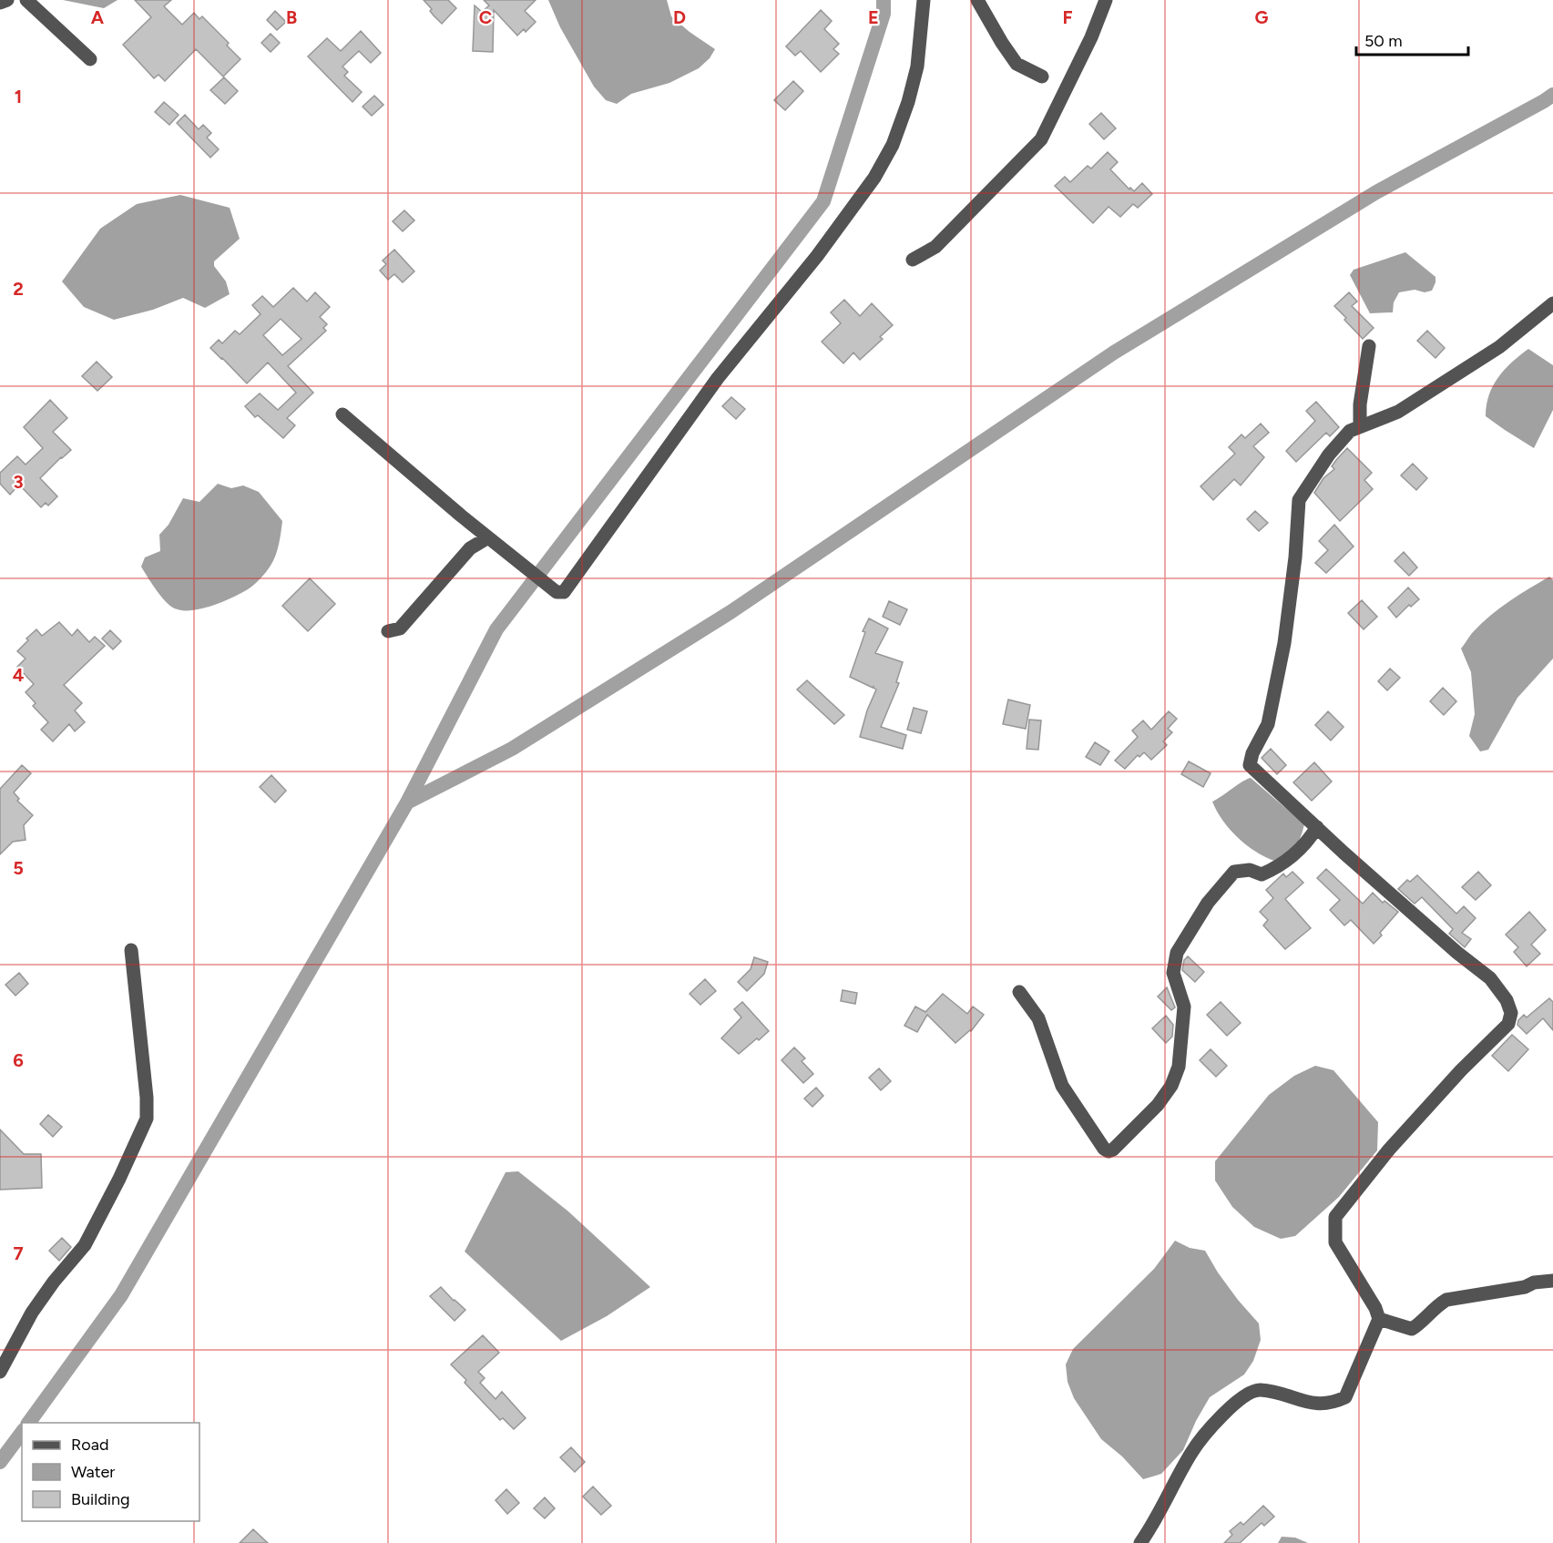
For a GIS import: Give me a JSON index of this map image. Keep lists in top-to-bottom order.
{
  "legend": ["Road", "Water", "Building"],
  "scale_bar": "50 m",
  "grid": {
    "columns": [
      "A",
      "B",
      "C",
      "D",
      "E",
      "F",
      "G"
    ],
    "rows": [
      "1",
      "2",
      "3",
      "4",
      "5",
      "6",
      "7"
    ]
  }
}
